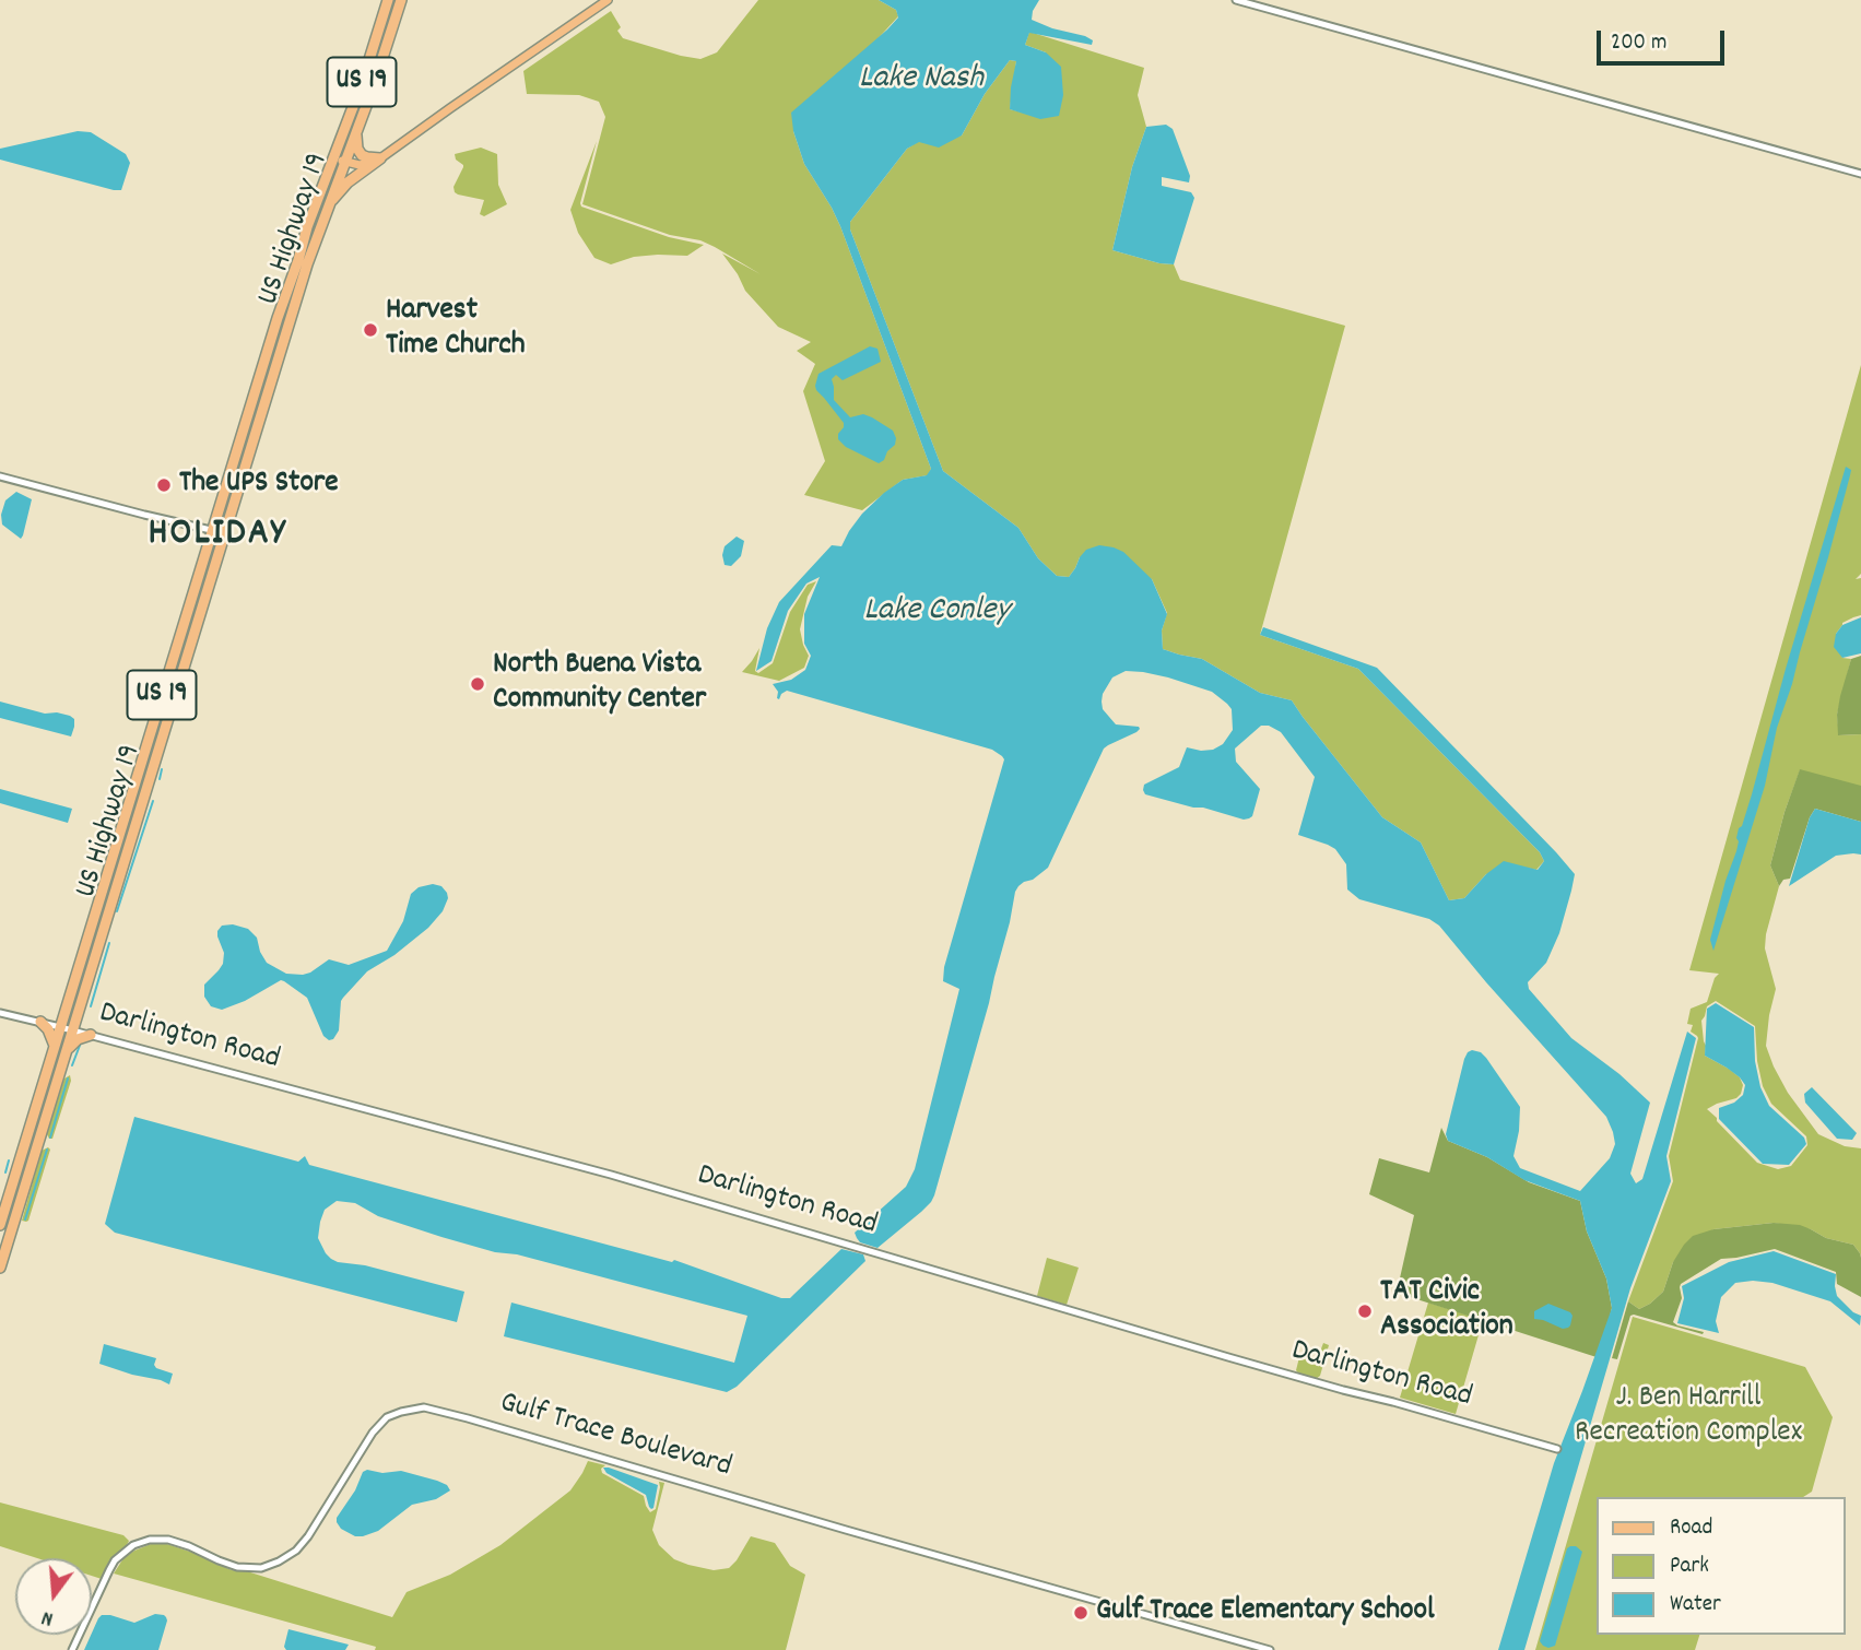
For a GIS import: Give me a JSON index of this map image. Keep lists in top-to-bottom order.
{
  "streets": {
    "highway": ["US 19", "US Highway 19"],
    "street": ["Darlington Road", "Gulf Trace Boulevard"]
  },
  "crossings": [
    ["US Highway 19", "Darlington Road"]
  ],
  "districts": ["HOLIDAY"],
  "water": ["Lake Nash", "Lake Conley"],
  "parks": ["J. Ben Harrill Recreation Complex"],
  "places": [
    "Harvest Time Church",
    "The UPS Store",
    "North Buena Vista Community Center",
    "TAT Civic Association",
    "Gulf Trace Elementary School"
  ],
  "legend": ["Road", "Park", "Water"],
  "scale_bar": "200 m",
  "north": "bottom"
}
